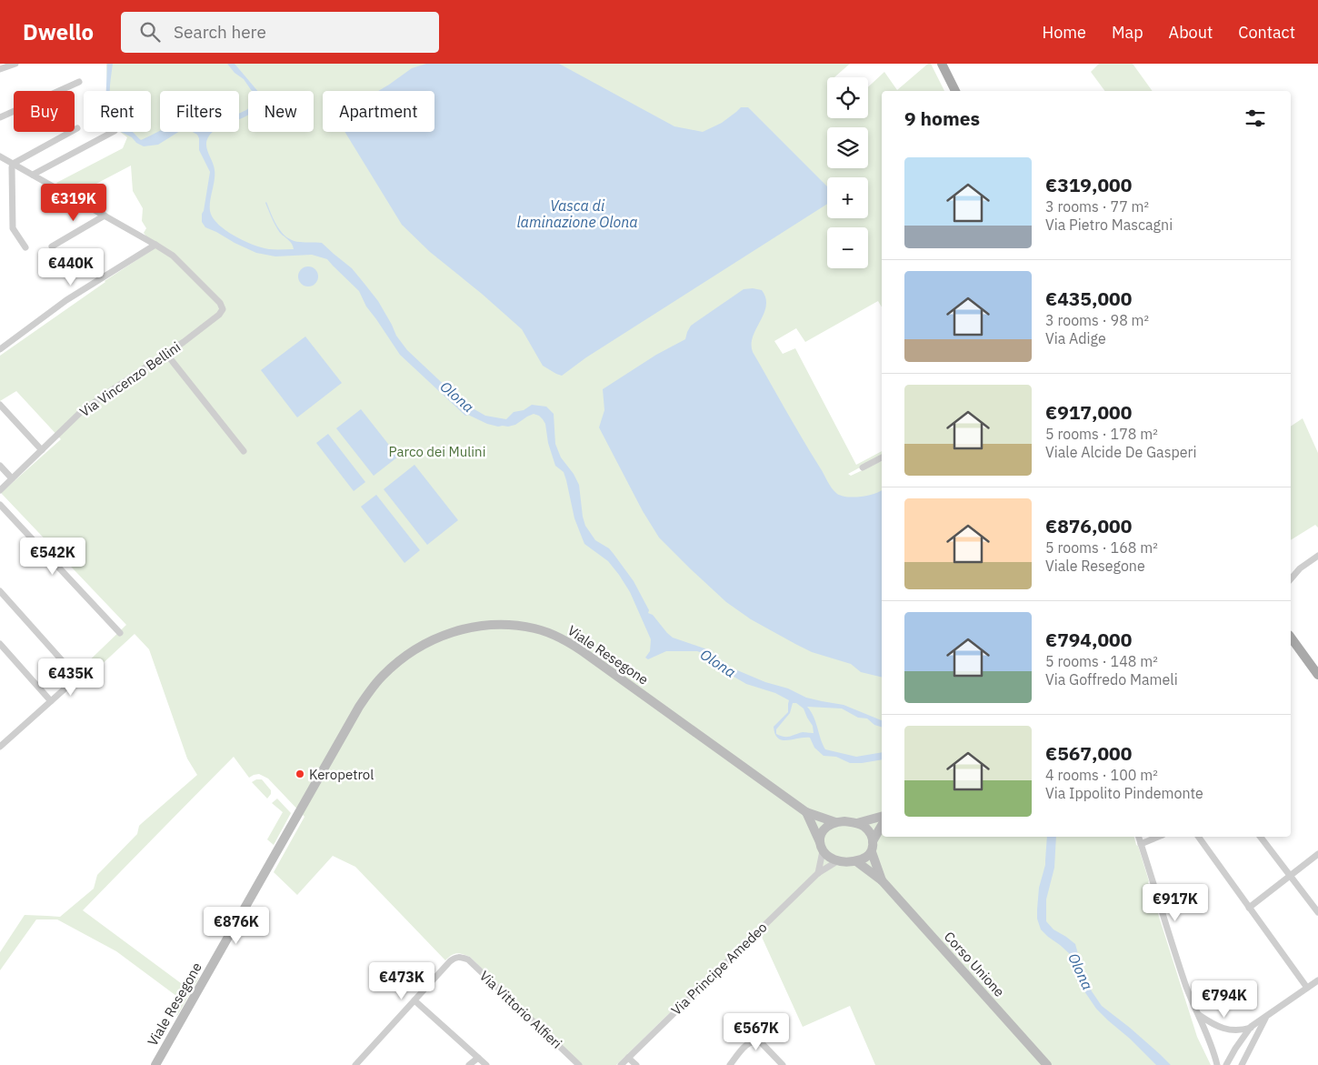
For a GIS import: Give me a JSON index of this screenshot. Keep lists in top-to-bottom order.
{
  "streets": {
    "street": [
      "Via Vincenzo Bellini",
      "Viale Resegone",
      "Corso Unione",
      "Via Principe Amedeo",
      "Via Vittorio Alfieri"
    ]
  },
  "crossings": [
    ["Viale Resegone", "Corso Unione"],
    ["Viale Resegone", "Via Principe Amedeo"],
    ["Corso Unione", "Via Principe Amedeo"]
  ],
  "water": ["Vasca di laminazione Olona", "Olona"],
  "parks": ["Parco dei Mulini"],
  "places": ["Keropetrol"],
  "page": {
    "header": "Dwello",
    "search": "Search here",
    "nav": [
      "Home",
      "Map",
      "About",
      "Contact"
    ],
    "map_buttons": ["+", "−"],
    "chip": [
      "Buy",
      "Rent",
      "Filters",
      "New",
      "Apartment"
    ],
    "heading": "9 homes",
    "list": [
      {
        "name": "€319,000",
        "note": "3 rooms · 77 m² · Via Pietro Mascagni"
      },
      {
        "name": "€435,000",
        "note": "3 rooms · 98 m² · Via Adige"
      },
      {
        "name": "€917,000",
        "note": "5 rooms · 178 m² · Viale Alcide De Gasperi"
      },
      {
        "name": "€876,000",
        "note": "5 rooms · 168 m² · Viale Resegone"
      },
      {
        "name": "€794,000",
        "note": "5 rooms · 148 m² · Via Goffredo Mameli"
      },
      {
        "name": "€567,000",
        "note": "4 rooms · 100 m² · Via Ippolito Pindemonte"
      }
    ],
    "price": [
      "€319K",
      "€440K",
      "€542K",
      "€435K",
      "€917K",
      "€876K",
      "€473K",
      "€794K",
      "€567K"
    ]
  }
}
